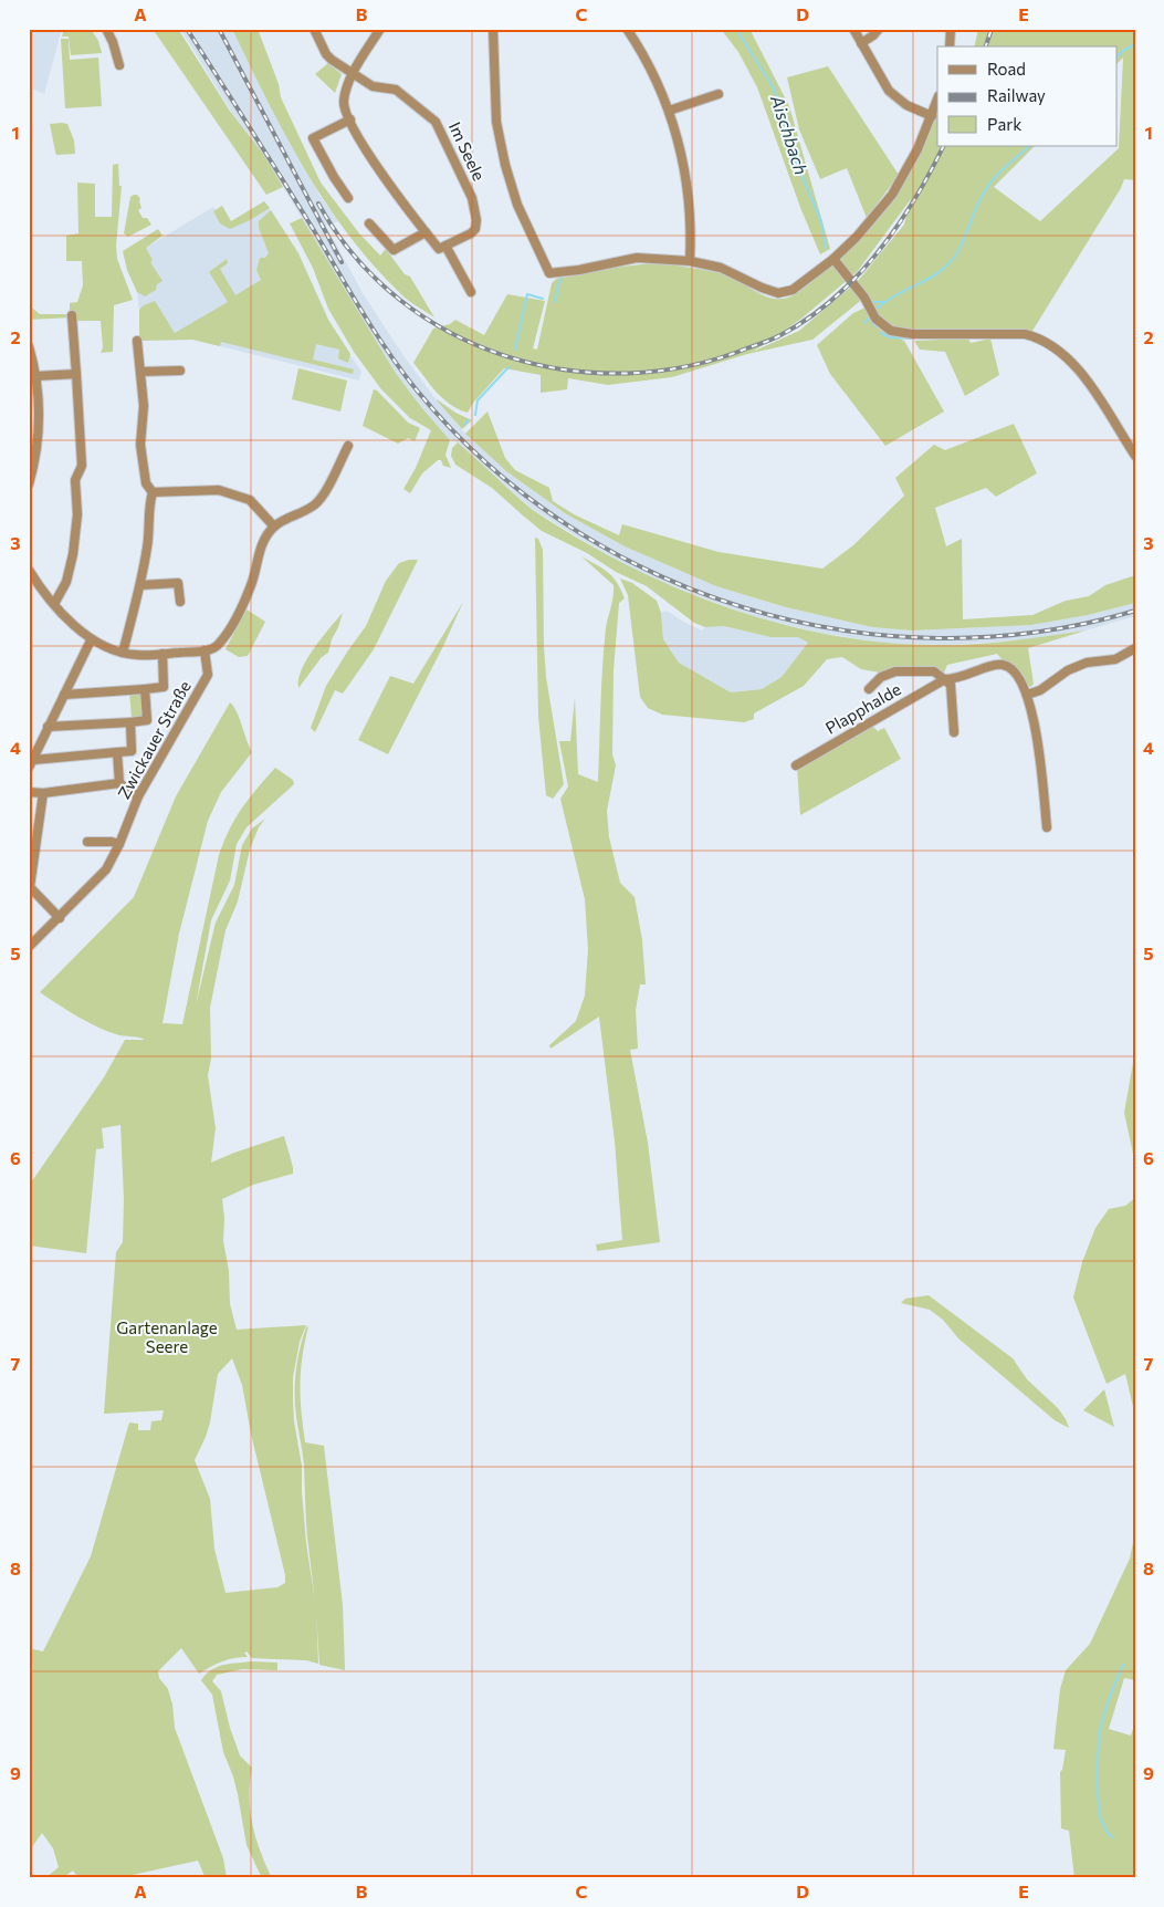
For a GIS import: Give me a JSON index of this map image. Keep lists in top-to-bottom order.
{
  "streets": {
    "street": ["Im Seele", "Plapphalde", "Zwickauer Straße"]
  },
  "water": ["Aischbach"],
  "parks": ["Gartenanlage Seere"],
  "legend": ["Road", "Railway", "Park"],
  "grid": {
    "columns": [
      "A",
      "B",
      "C",
      "D",
      "E"
    ],
    "rows": [
      "1",
      "2",
      "3",
      "4",
      "5",
      "6",
      "7",
      "8",
      "9"
    ]
  }
}
